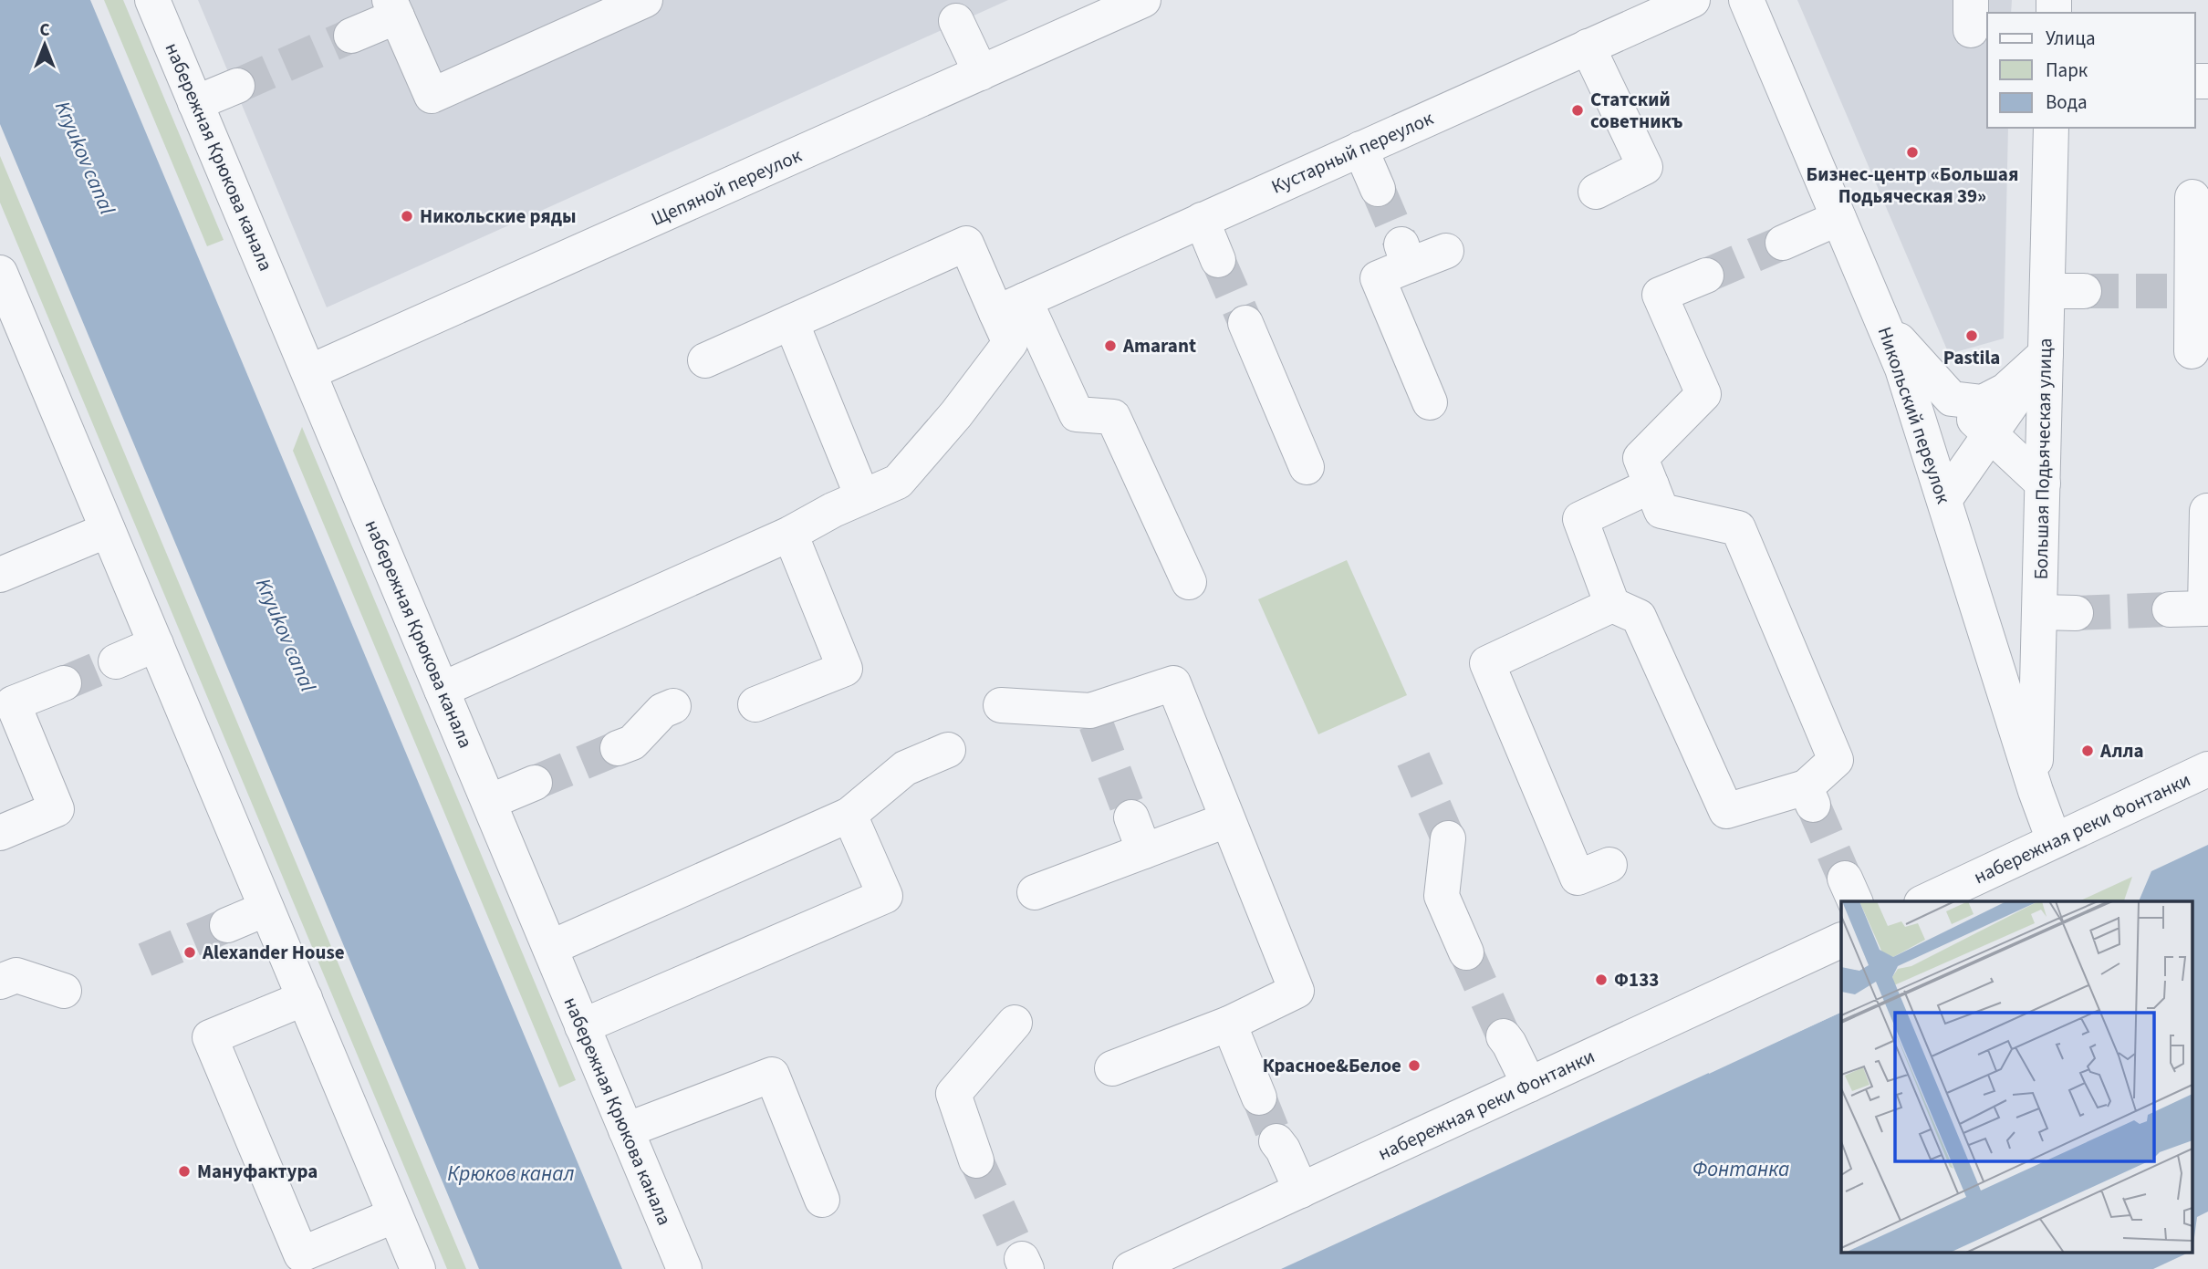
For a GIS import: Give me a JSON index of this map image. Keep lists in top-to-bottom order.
{
  "streets": {
    "street": [
      "Кустарный переулок",
      "набережная Крюкова канала",
      "Щепяной переулок",
      "Никольский переулок",
      "Большая Подьяческая улица",
      "набережная реки Фонтанки"
    ]
  },
  "crossings": [
    ["набережная Крюкова канала", "Щепяной переулок"],
    ["Никольский переулок", "Большая Подьяческая улица"],
    ["Никольский переулок", "набережная реки Фонтанки"]
  ],
  "water": ["Kryukov canal", "Фонтанка", "Крюков канал"],
  "places": [
    "Статский советникъ",
    "Бизнес-центр «Большая Подьяческая 39»",
    "Никольские ряды",
    "Pastila",
    "Amarant",
    "Алла",
    "Alexander House",
    "Ф133",
    "Красное&Белое",
    "Мануфактура"
  ],
  "legend": ["Улица", "Парк", "Вода"],
  "north": "top"
}
